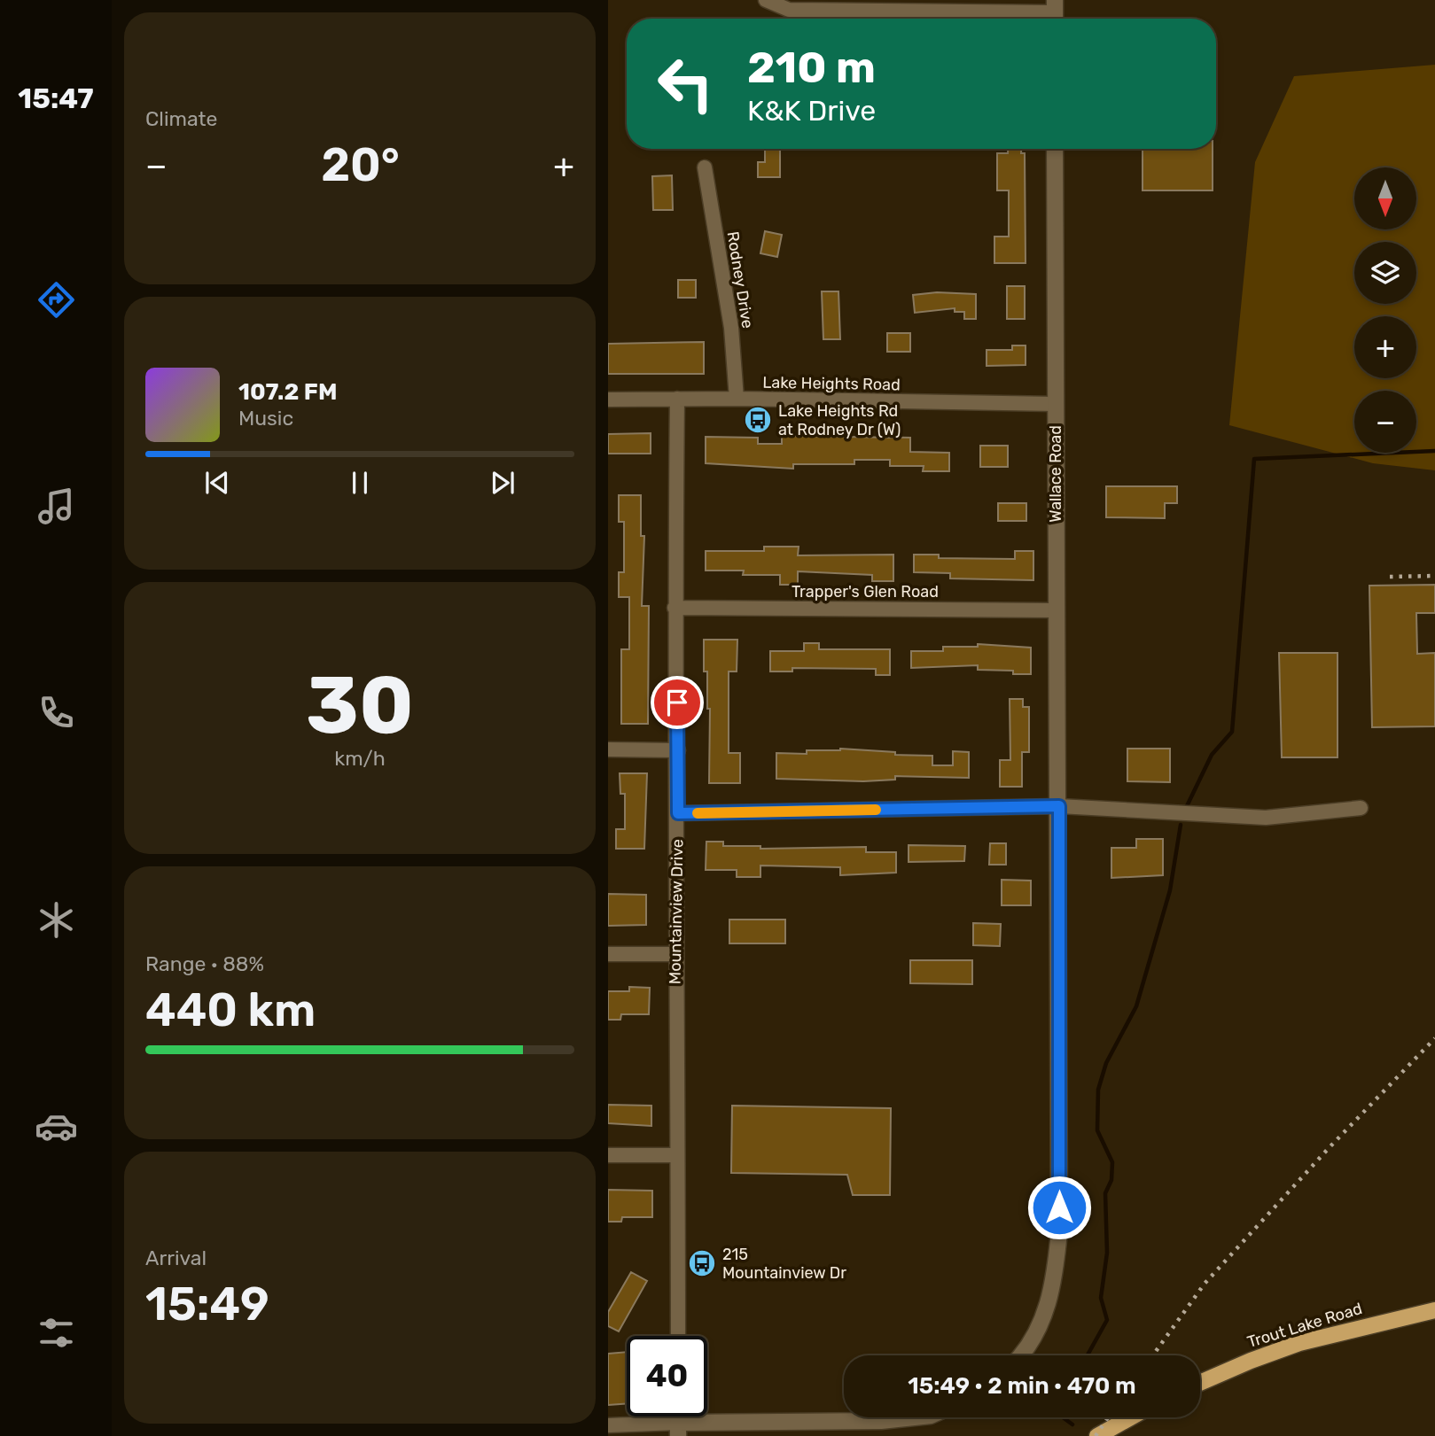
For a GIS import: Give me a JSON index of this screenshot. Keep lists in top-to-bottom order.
{
  "streets": {
    "main road": ["Trout Lake Road"],
    "street": [
      "Rodney Drive",
      "Lake Heights Road",
      "Wallace Road",
      "Trapper's Glen Road",
      "Mountainview Drive"
    ]
  },
  "crossings": [
    ["Rodney Drive", "Lake Heights Road"],
    ["Lake Heights Road", "Wallace Road"],
    ["Lake Heights Road", "Mountainview Drive"],
    ["Wallace Road", "Trapper's Glen Road"],
    ["Trapper's Glen Road", "Mountainview Drive"]
  ],
  "places": {
    "bus stop": ["Lake Heights Rd at Rodney Dr (W)", "215 Mountainview Dr"]
  },
  "north": "bottom",
  "page": {
    "tabs": "15:47",
    "tile": [
      "Climate",
      ["30", "km/h"],
      ["Range · 88%", "440 km"],
      ["Arrival", "15:49"]
    ],
    "turn": ["210 m", "K&K Drive"],
    "heat": ["−", "20°", "+"],
    "map_buttons": ["+", "−"],
    "song": ["107.2 FM", "Music"],
    "limit": "40",
    "trip": "15:49 · 2 min · 470 m"
  }
}
